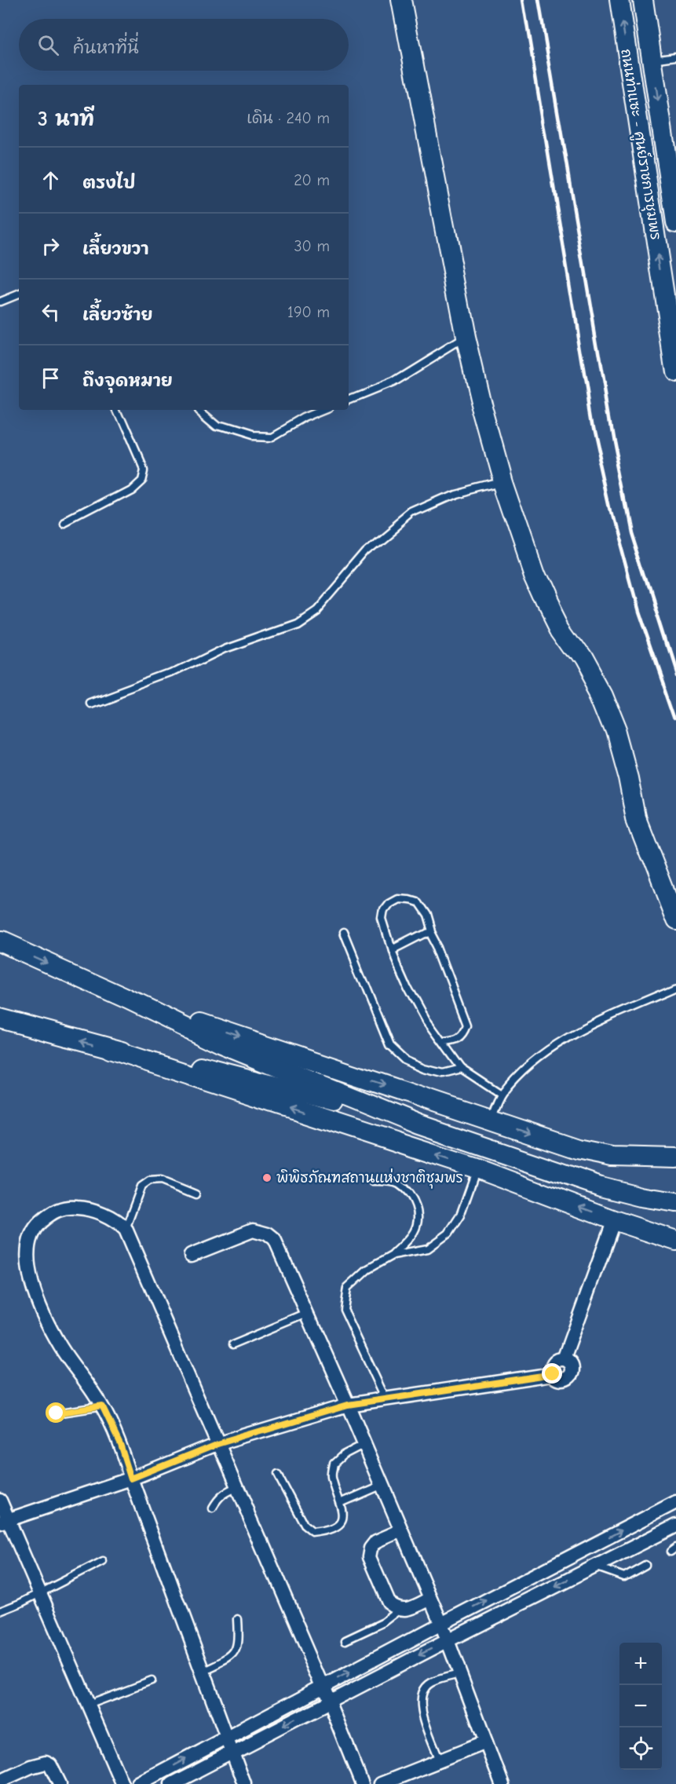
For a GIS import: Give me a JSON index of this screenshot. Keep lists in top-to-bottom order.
{
  "streets": {
    "main road": ["ถนนท่าแซะ - ศูนย์ราชการชุมพร"]
  },
  "places": ["พิพิธภัณฑสถานแห่งชาติชุมพร"],
  "page": {
    "search": "ค้นหาที่นี่",
    "heading": ["3 นาที", "เดิน · 240 m"],
    "list": [
      ["ตรงไป", "20 m"],
      ["เลี้ยวขวา", "30 m"],
      ["เลี้ยวซ้าย", "190 m"],
      "ถึงจุดหมาย"
    ],
    "map_buttons": ["+", "−"]
  }
}
